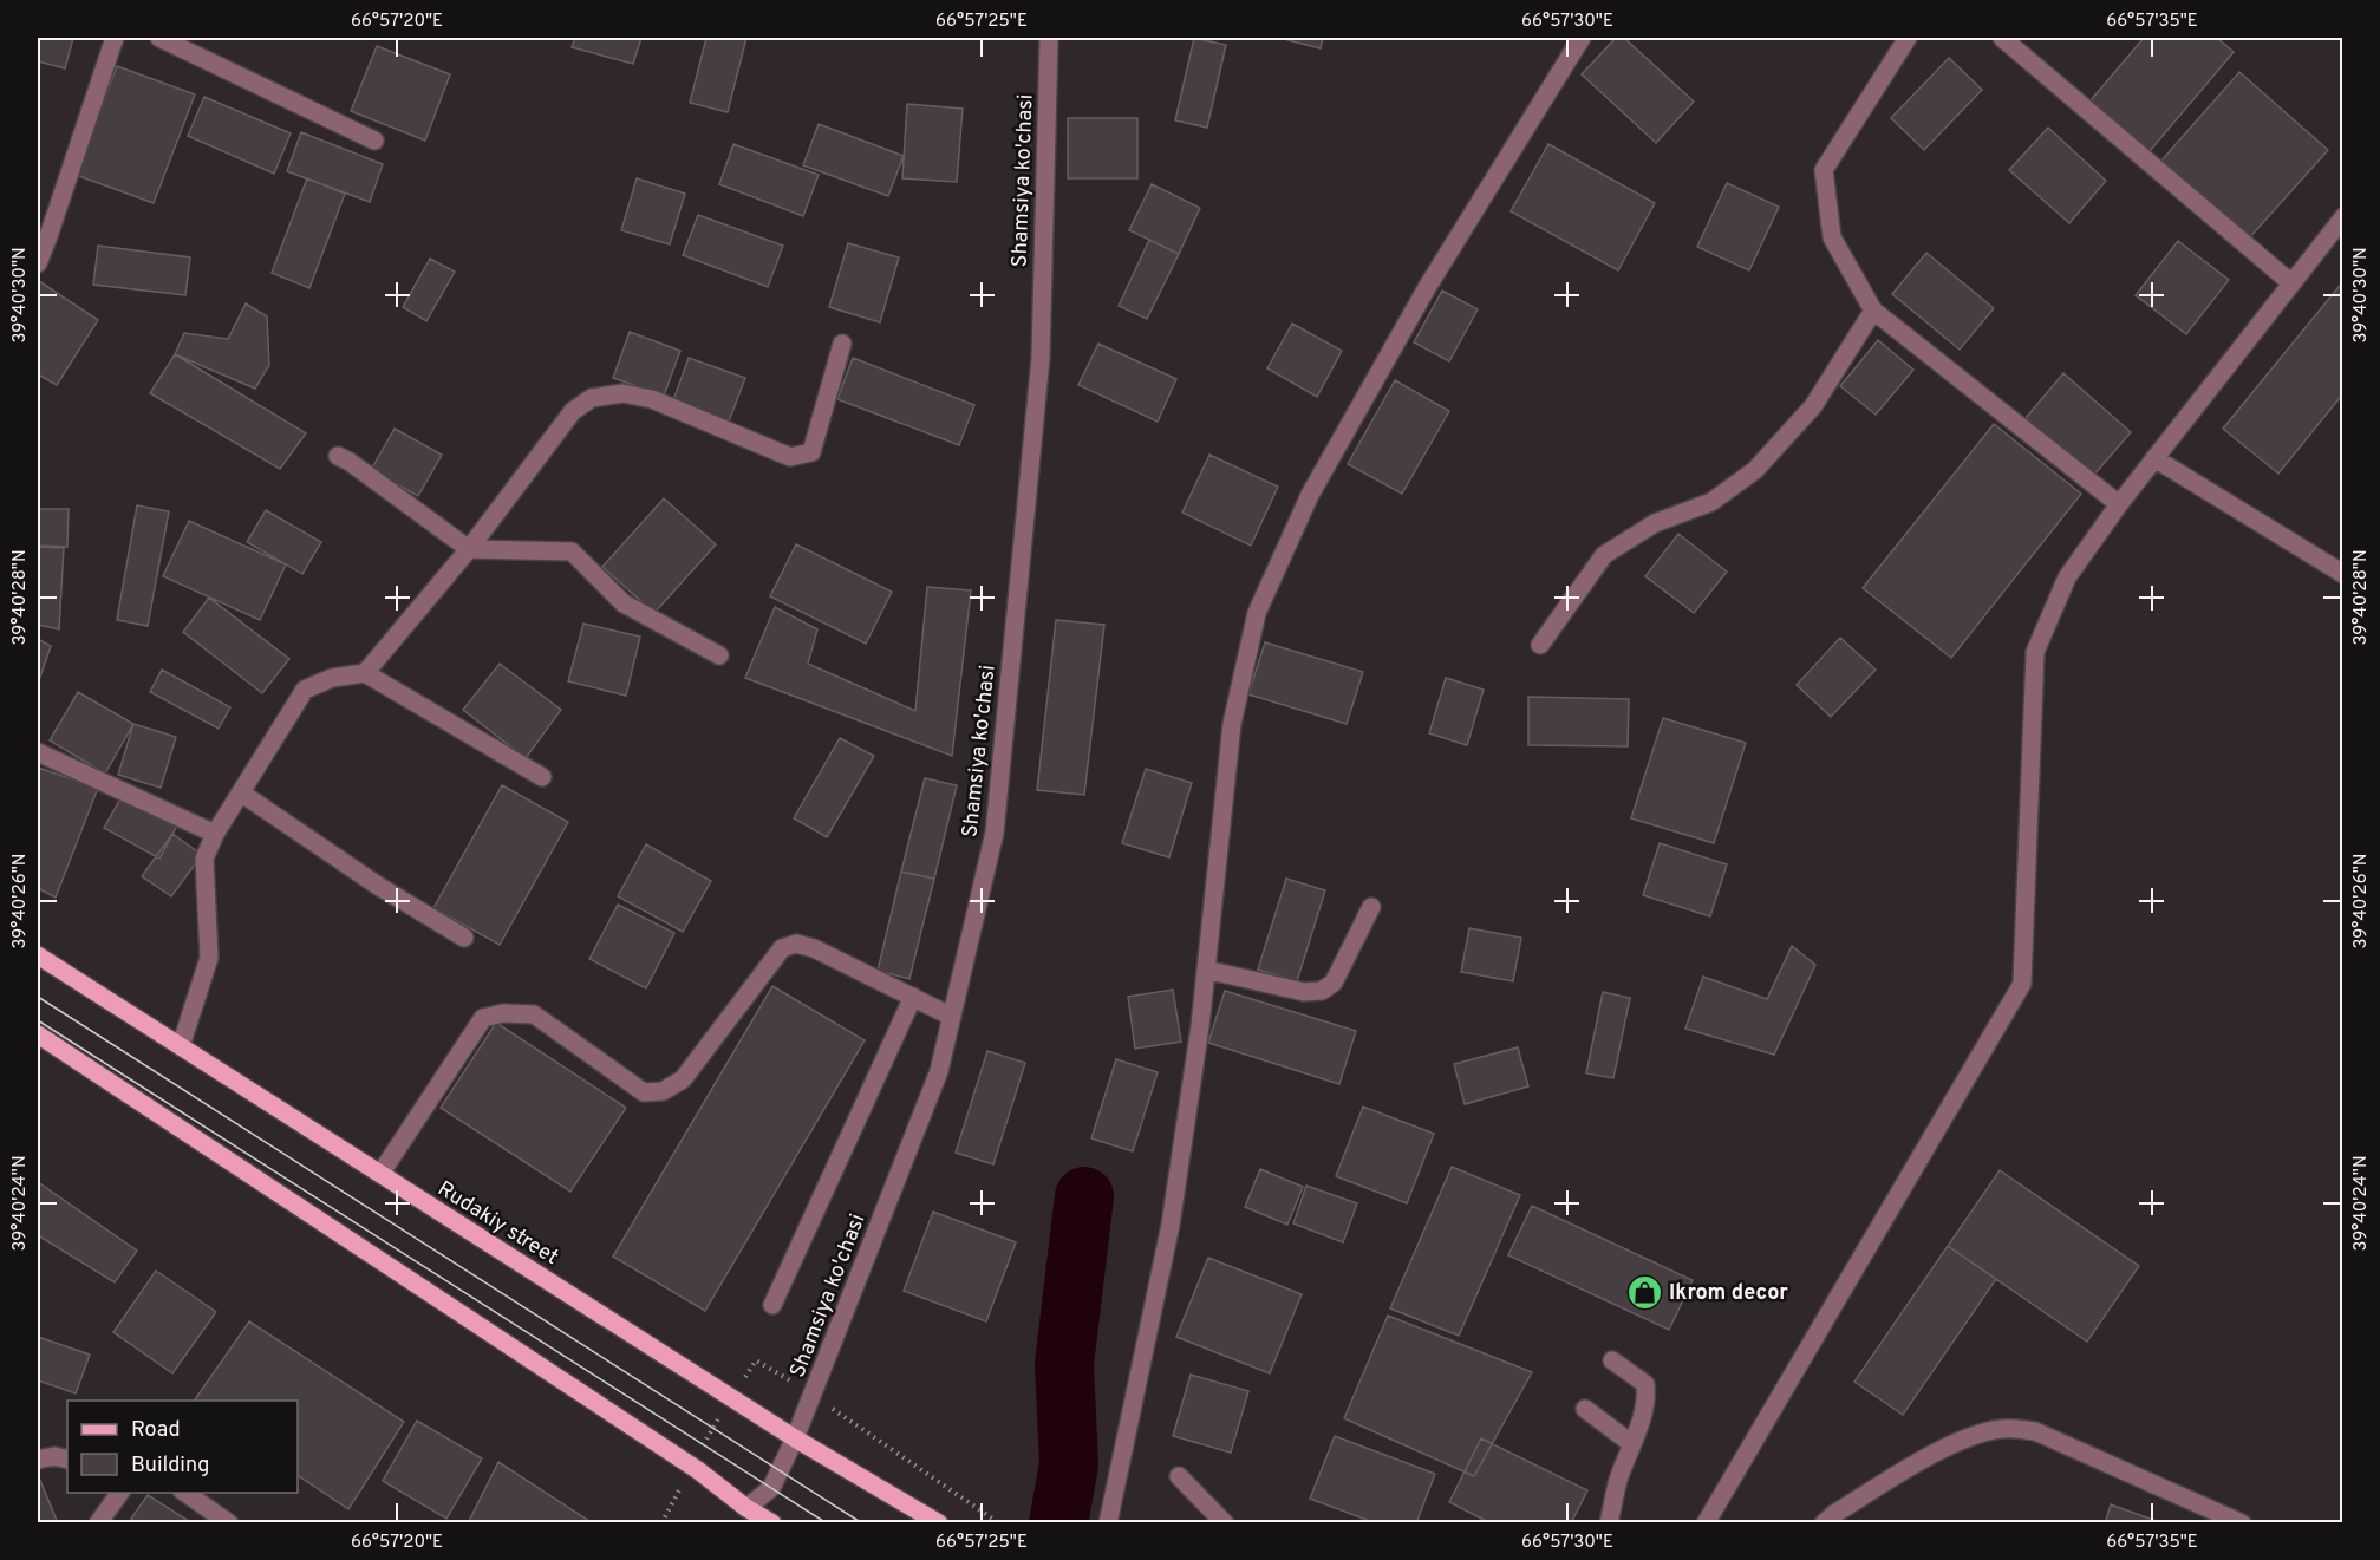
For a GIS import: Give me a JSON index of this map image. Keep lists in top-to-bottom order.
{
  "streets": {
    "main road": ["Rudakiy street"],
    "street": ["Shamsiya ko'chasi"]
  },
  "crossings": [
    ["Shamsiya ko'chasi", "Rudakiy street"]
  ],
  "places": {
    "shop": ["Ikrom decor"]
  },
  "legend": ["Road", "Building"],
  "coordinates": [
    "66°57'20\"E",
    "66°57'25\"E",
    "66°57'30\"E",
    "66°57'35\"E",
    "39°40'30\"N",
    "39°40'28\"N",
    "39°40'26\"N",
    "39°40'24\"N"
  ]
}
